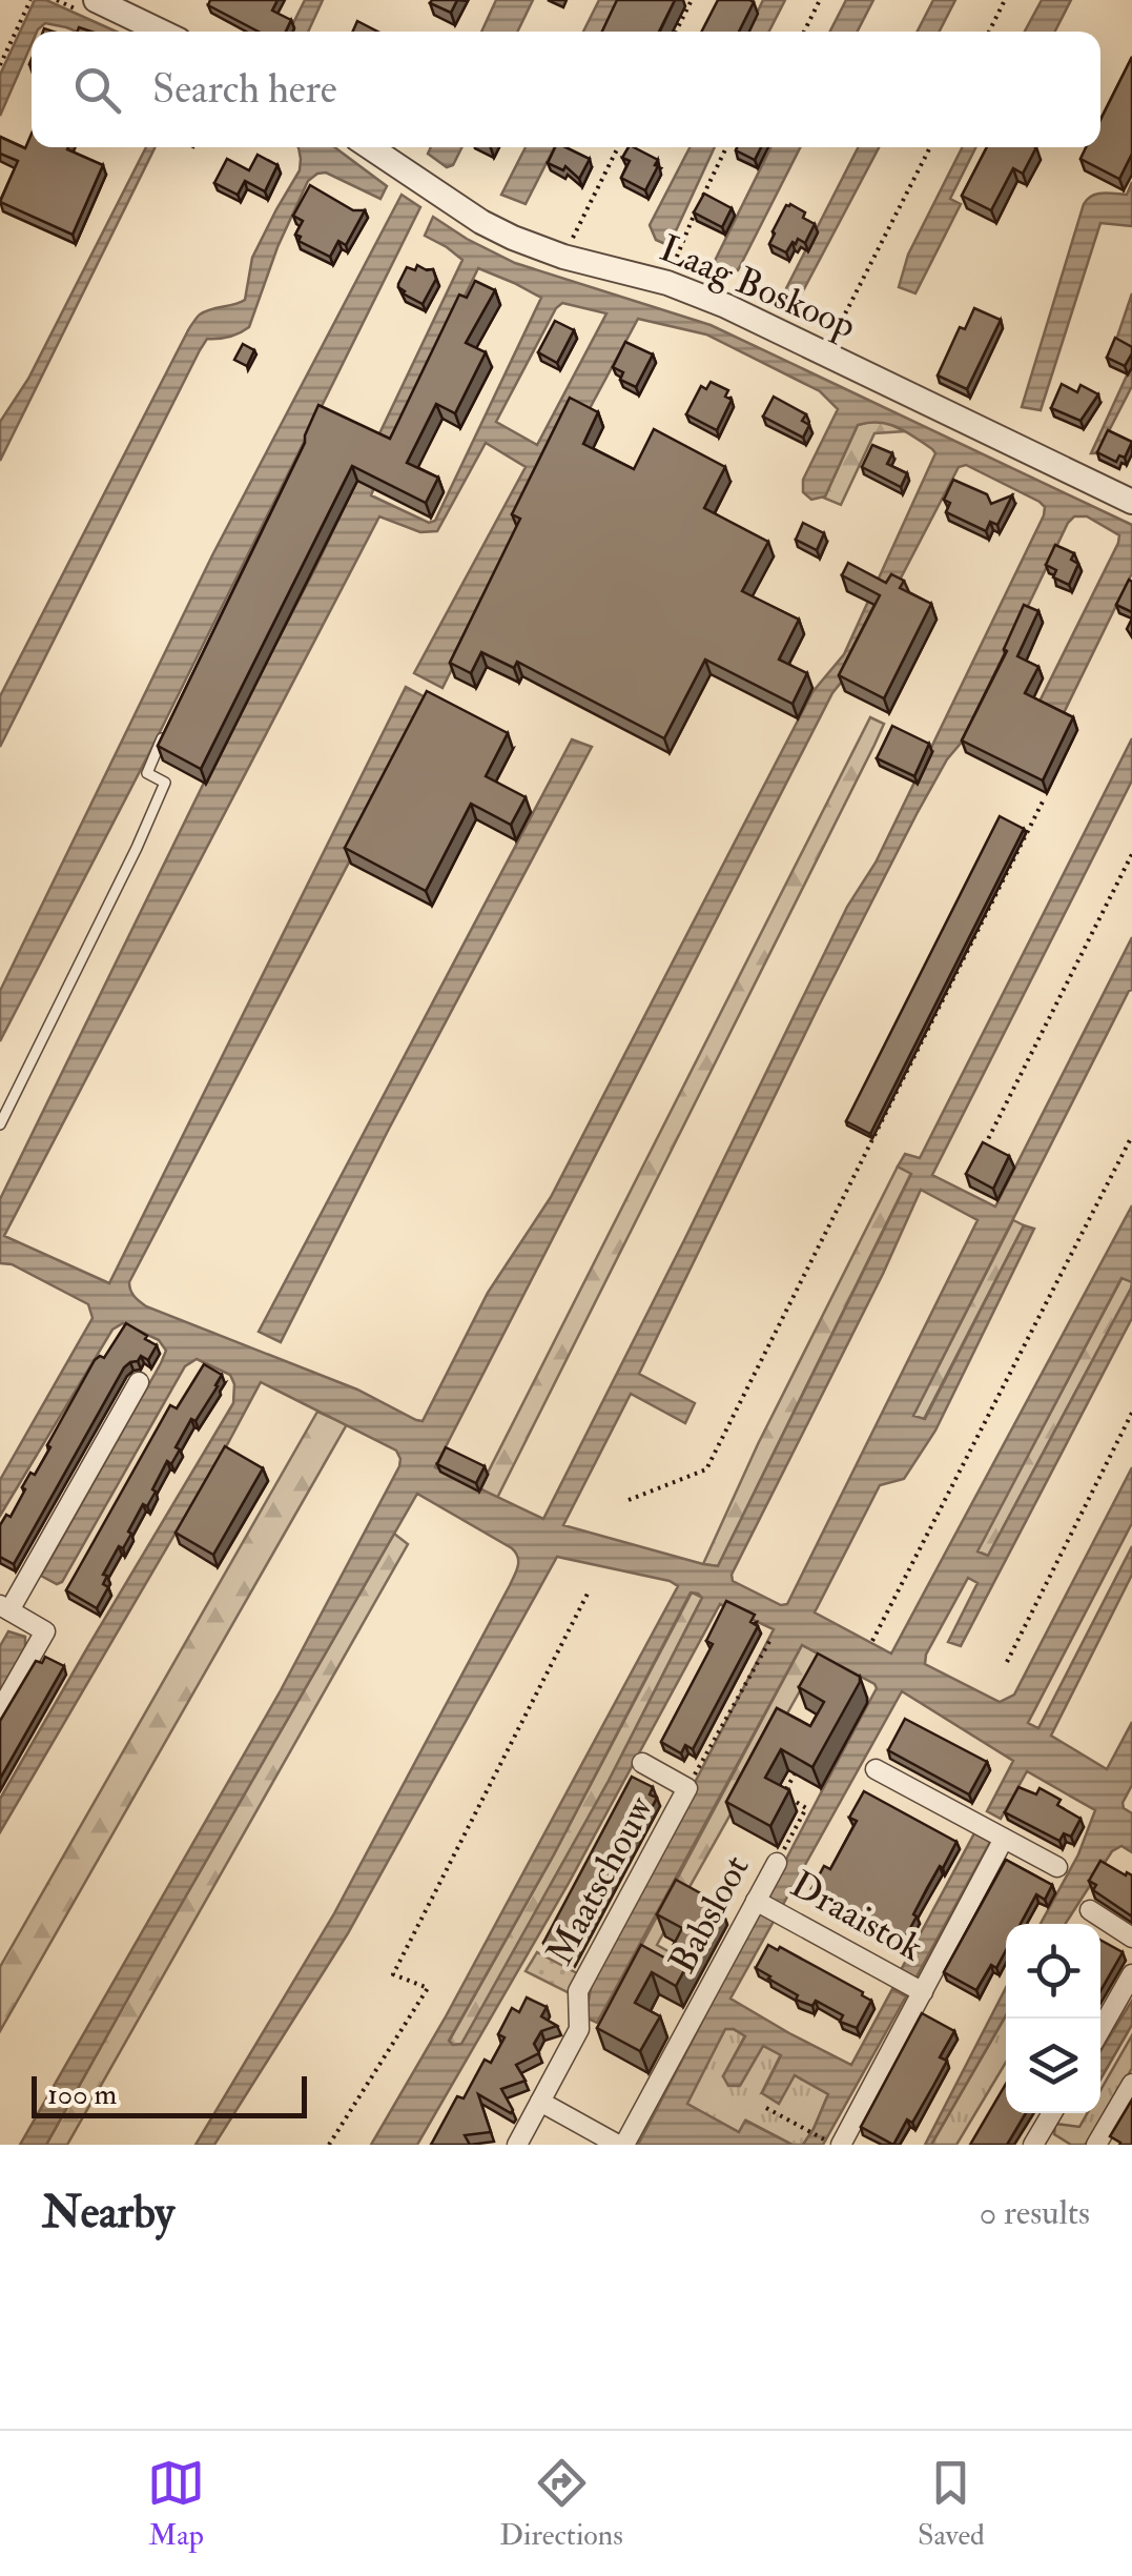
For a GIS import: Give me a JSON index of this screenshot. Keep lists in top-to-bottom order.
{
  "streets": {
    "street": [
      "Laag Boskoop",
      "Maatschouw",
      "Babsloot",
      "Draaistok"
    ]
  },
  "crossings": [
    ["Maatschouw", "Babsloot"],
    ["Babsloot", "Draaistok"]
  ],
  "scale_bar": "100 m",
  "page": {
    "search": "Search here",
    "scale": "100 m",
    "heading": ["Nearby", "0 results"],
    "nav": ["Map", "Directions", "Saved"]
  }
}
